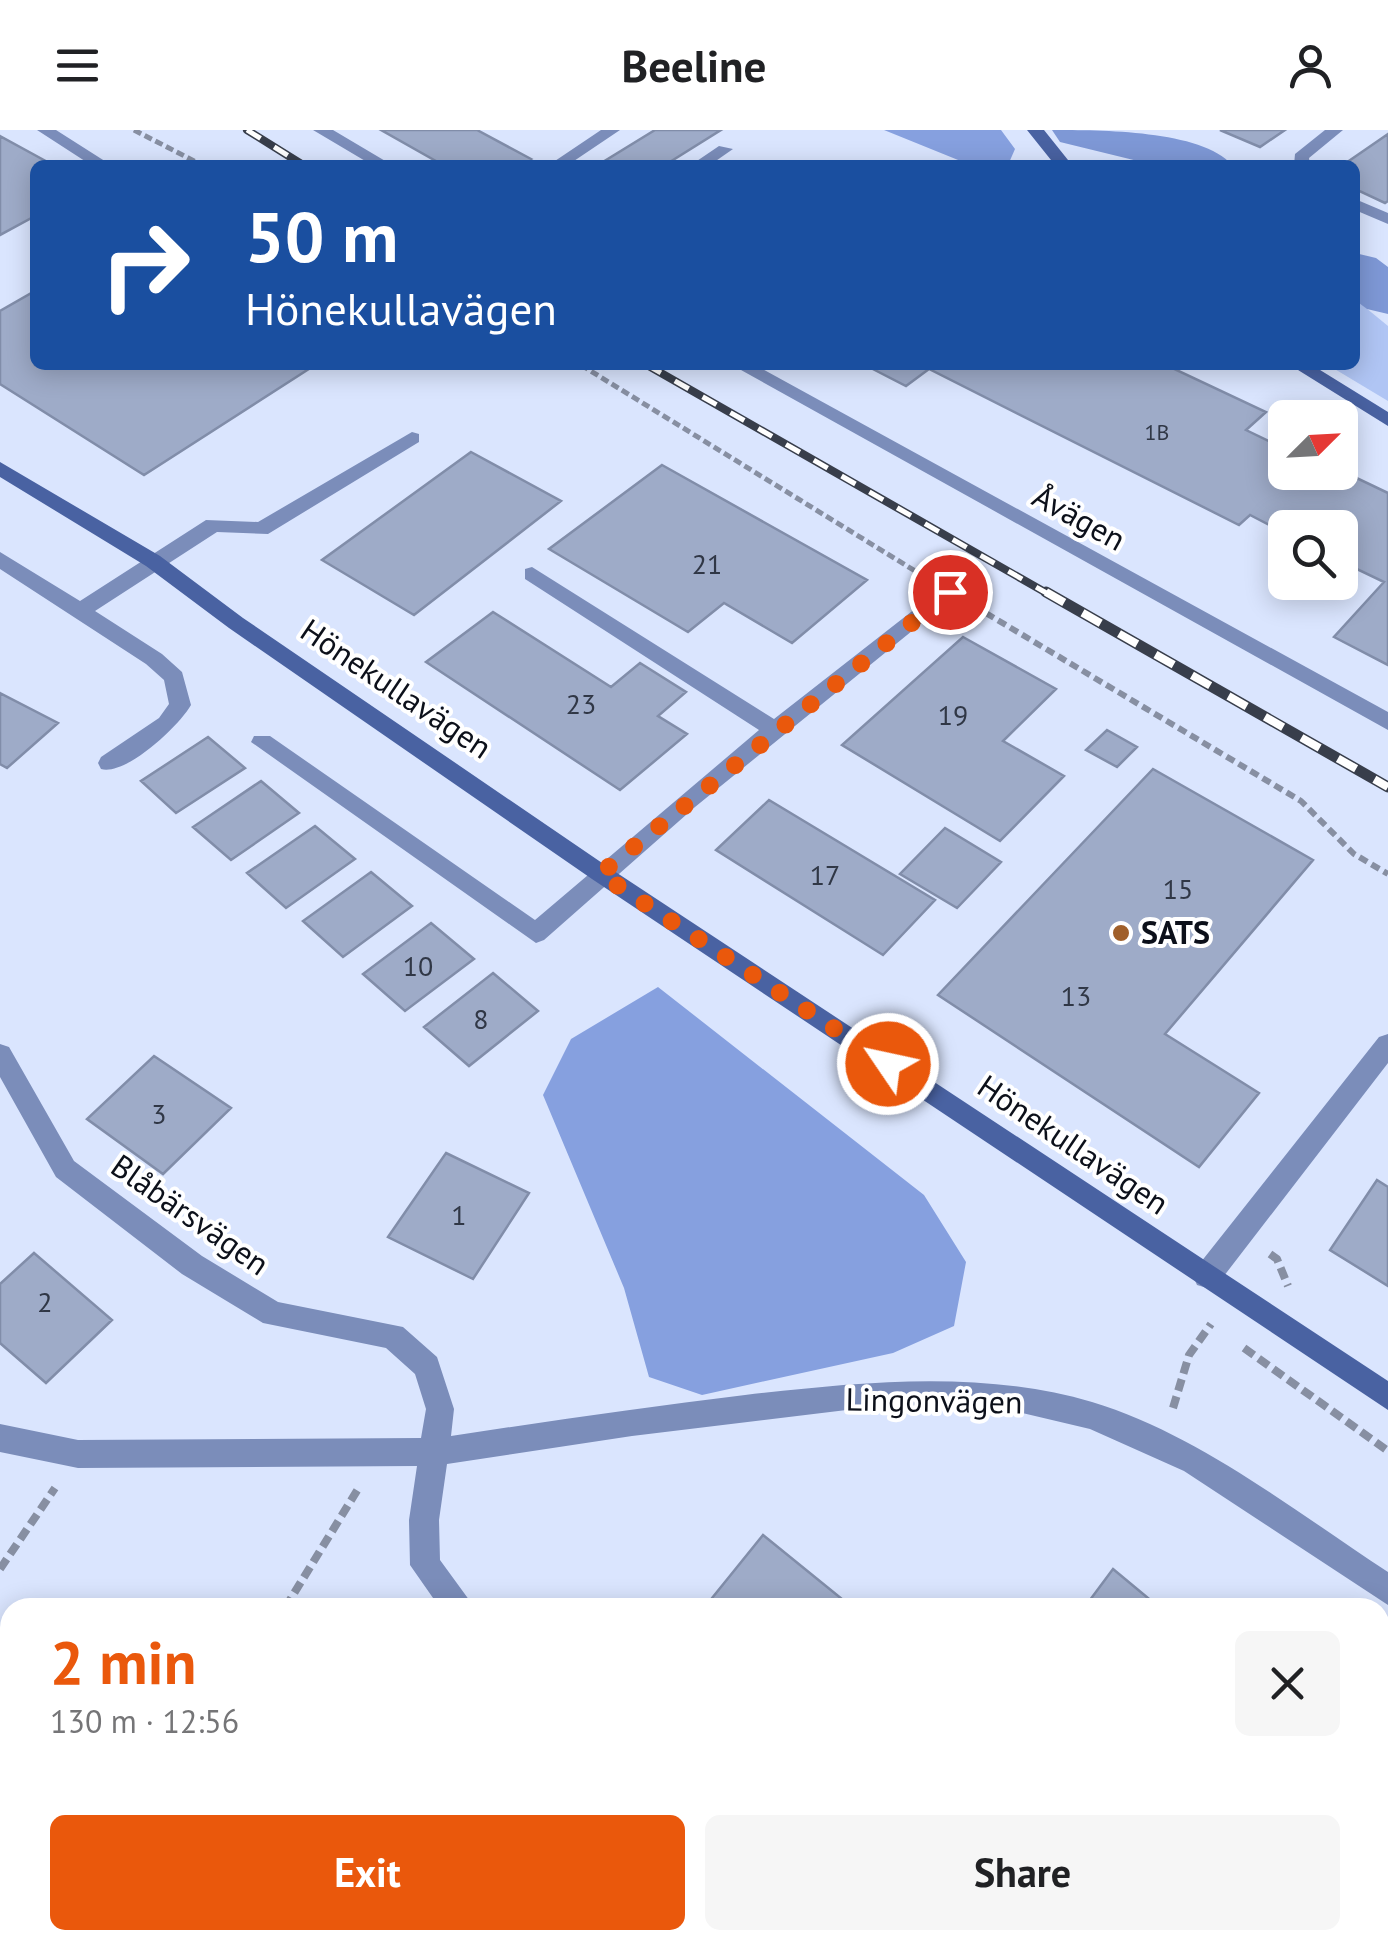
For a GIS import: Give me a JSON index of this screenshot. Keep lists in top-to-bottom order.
{
  "streets": {
    "street": [
      "Åvägen",
      "Hönekullavägen",
      "Blåbärsvägen",
      "Lingonvägen"
    ]
  },
  "crossings": [
    ["Blåbärsvägen", "Lingonvägen"]
  ],
  "places": ["SATS"],
  "house_numbers": [
    "1B",
    "21",
    "23",
    "19",
    "17",
    "15",
    "10",
    "13",
    "8",
    "3",
    "1",
    "2"
  ],
  "north": "top right",
  "page": {
    "header": "Beeline",
    "turn": ["50 m", "Hönekullavägen"],
    "heading": ["2 min", "130 m · 12:56"],
    "buttons": ["Exit", "Share"]
  }
}
